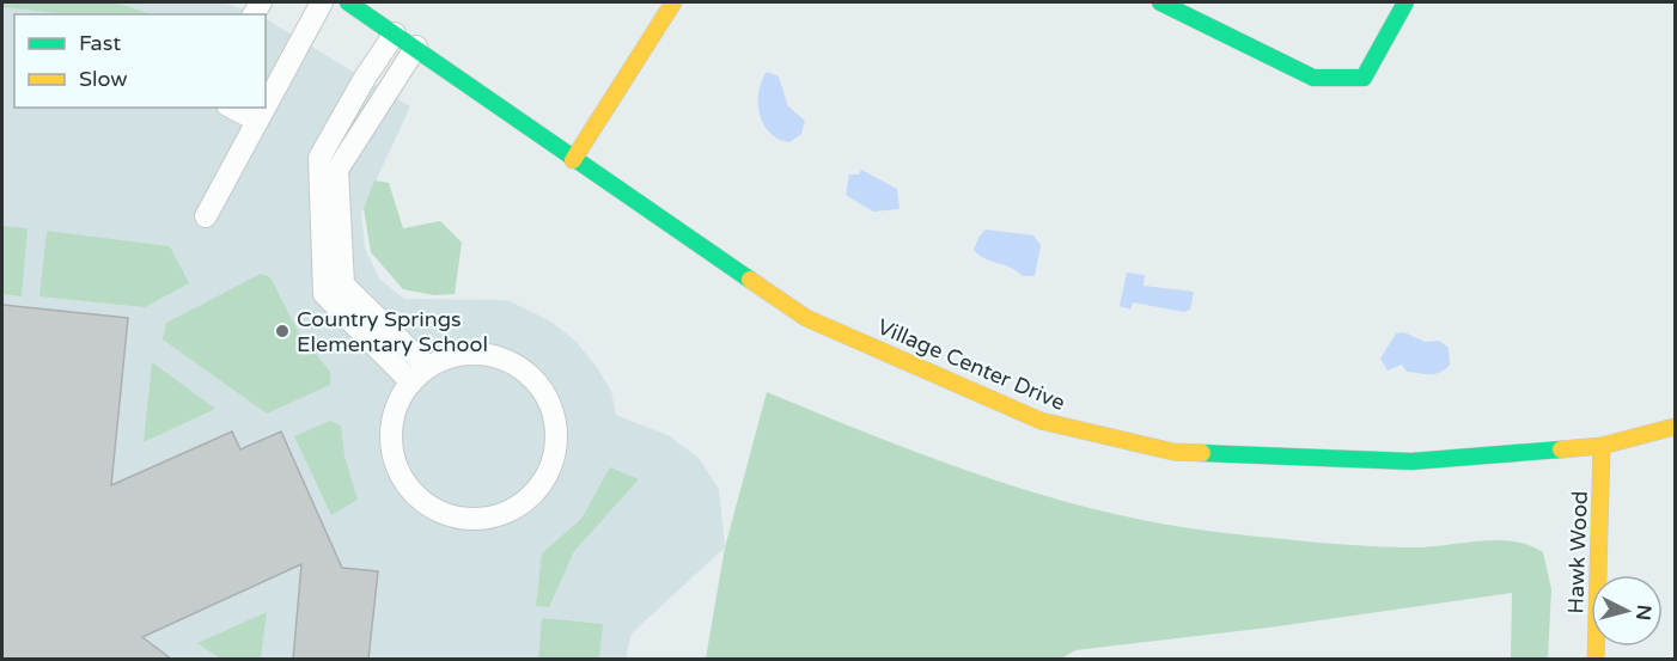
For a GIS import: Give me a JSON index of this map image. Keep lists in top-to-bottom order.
{
  "streets": {
    "street": ["Village Center Drive", "Hawk Wood"]
  },
  "crossings": [
    ["Village Center Drive", "Hawk Wood"]
  ],
  "places": ["Country Springs Elementary School"],
  "legend": ["Fast", "Slow"],
  "north": "right"
}
